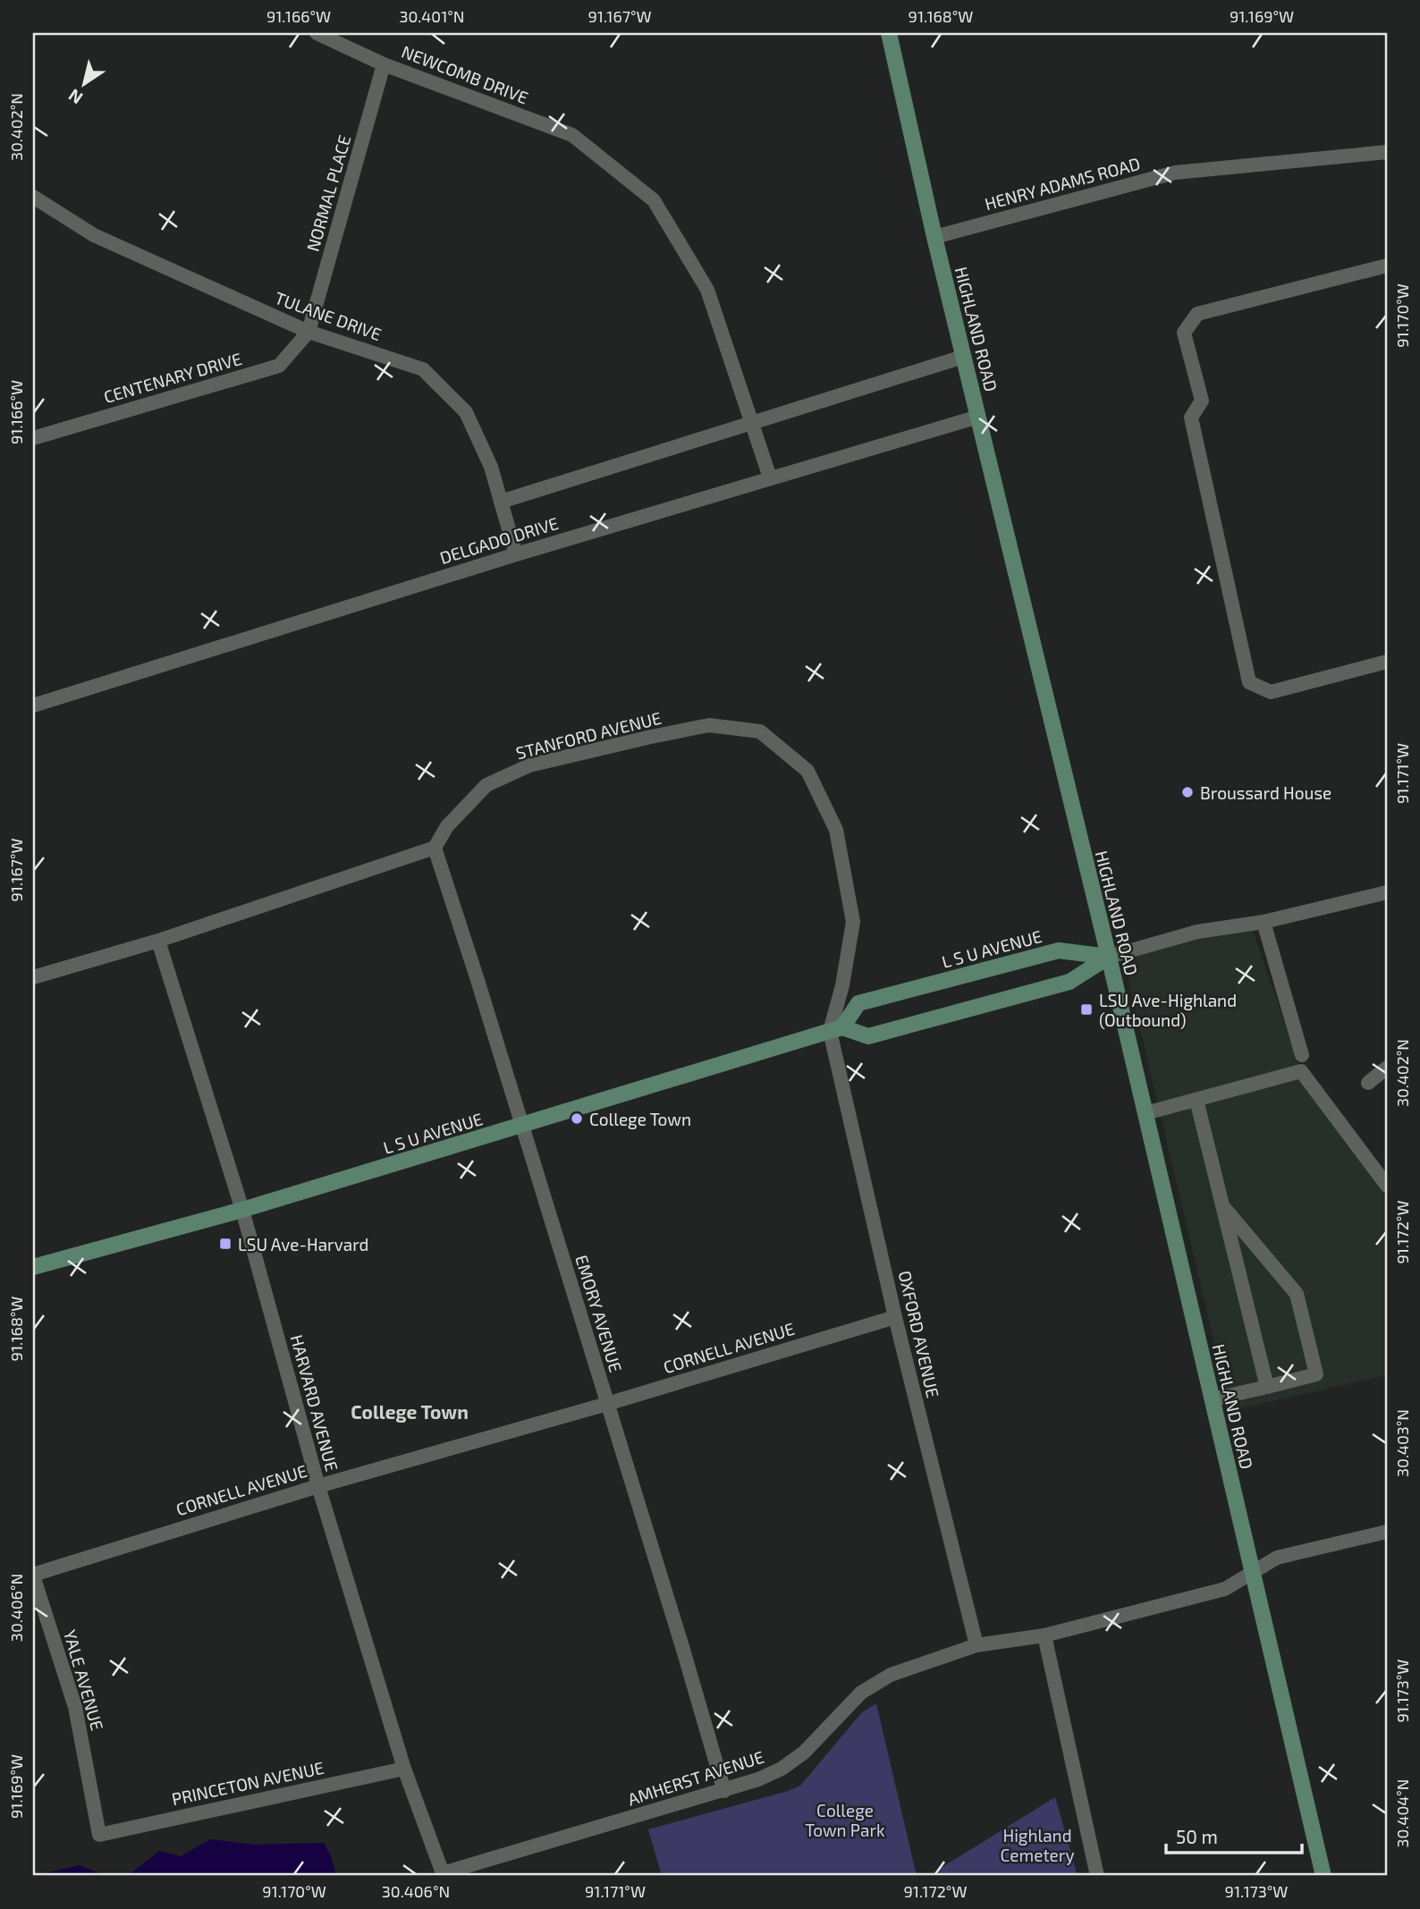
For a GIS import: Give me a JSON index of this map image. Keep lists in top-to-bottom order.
{
  "streets": {
    "street": [
      "NEWCOMB DRIVE",
      "HENRY ADAMS ROAD",
      "NORMAL PLACE",
      "TULANE DRIVE",
      "HIGHLAND ROAD",
      "CENTENARY DRIVE",
      "DELGADO DRIVE",
      "STANFORD AVENUE",
      "L S U AVENUE",
      "EMORY AVENUE",
      "OXFORD AVENUE",
      "CORNELL AVENUE",
      "HARVARD AVENUE",
      "YALE AVENUE",
      "AMHERST AVENUE",
      "PRINCETON AVENUE"
    ]
  },
  "crossings": [
    ["NEWCOMB DRIVE", "NORMAL PLACE"],
    ["NEWCOMB DRIVE", "DELGADO DRIVE"],
    ["HENRY ADAMS ROAD", "HIGHLAND ROAD"],
    ["NORMAL PLACE", "TULANE DRIVE"],
    ["NORMAL PLACE", "CENTENARY DRIVE"],
    ["TULANE DRIVE", "CENTENARY DRIVE"],
    ["TULANE DRIVE", "DELGADO DRIVE"],
    ["HIGHLAND ROAD", "DELGADO DRIVE"],
    ["HIGHLAND ROAD", "L S U AVENUE"],
    ["HIGHLAND ROAD", "AMHERST AVENUE"],
    ["STANFORD AVENUE", "L S U AVENUE"],
    ["STANFORD AVENUE", "EMORY AVENUE"],
    ["STANFORD AVENUE", "OXFORD AVENUE"],
    ["L S U AVENUE", "EMORY AVENUE"],
    ["L S U AVENUE", "OXFORD AVENUE"],
    ["L S U AVENUE", "HARVARD AVENUE"],
    ["EMORY AVENUE", "CORNELL AVENUE"],
    ["EMORY AVENUE", "AMHERST AVENUE"],
    ["OXFORD AVENUE", "CORNELL AVENUE"],
    ["OXFORD AVENUE", "AMHERST AVENUE"],
    ["CORNELL AVENUE", "HARVARD AVENUE"],
    ["CORNELL AVENUE", "YALE AVENUE"],
    ["HARVARD AVENUE", "AMHERST AVENUE"],
    ["HARVARD AVENUE", "PRINCETON AVENUE"],
    ["YALE AVENUE", "PRINCETON AVENUE"]
  ],
  "districts": ["College Town"],
  "parks": ["College Town Park", "Highland Cemetery"],
  "places": {
    "other": ["Broussard House", "College Town"],
    "transit": ["LSU Ave-Highland (Outbound)", "LSU Ave-Harvard"]
  },
  "scale_bar": "50 m",
  "north": "bottom left",
  "coordinates": [
    "91.166°W",
    "30.401°N",
    "91.167°W",
    "91.168°W",
    "91.169°W",
    "30.402°N",
    "91.170°W",
    "91.171°W",
    "91.172°W",
    "30.403°N",
    "30.406°N",
    "91.173°W",
    "30.404°N"
  ]
}
